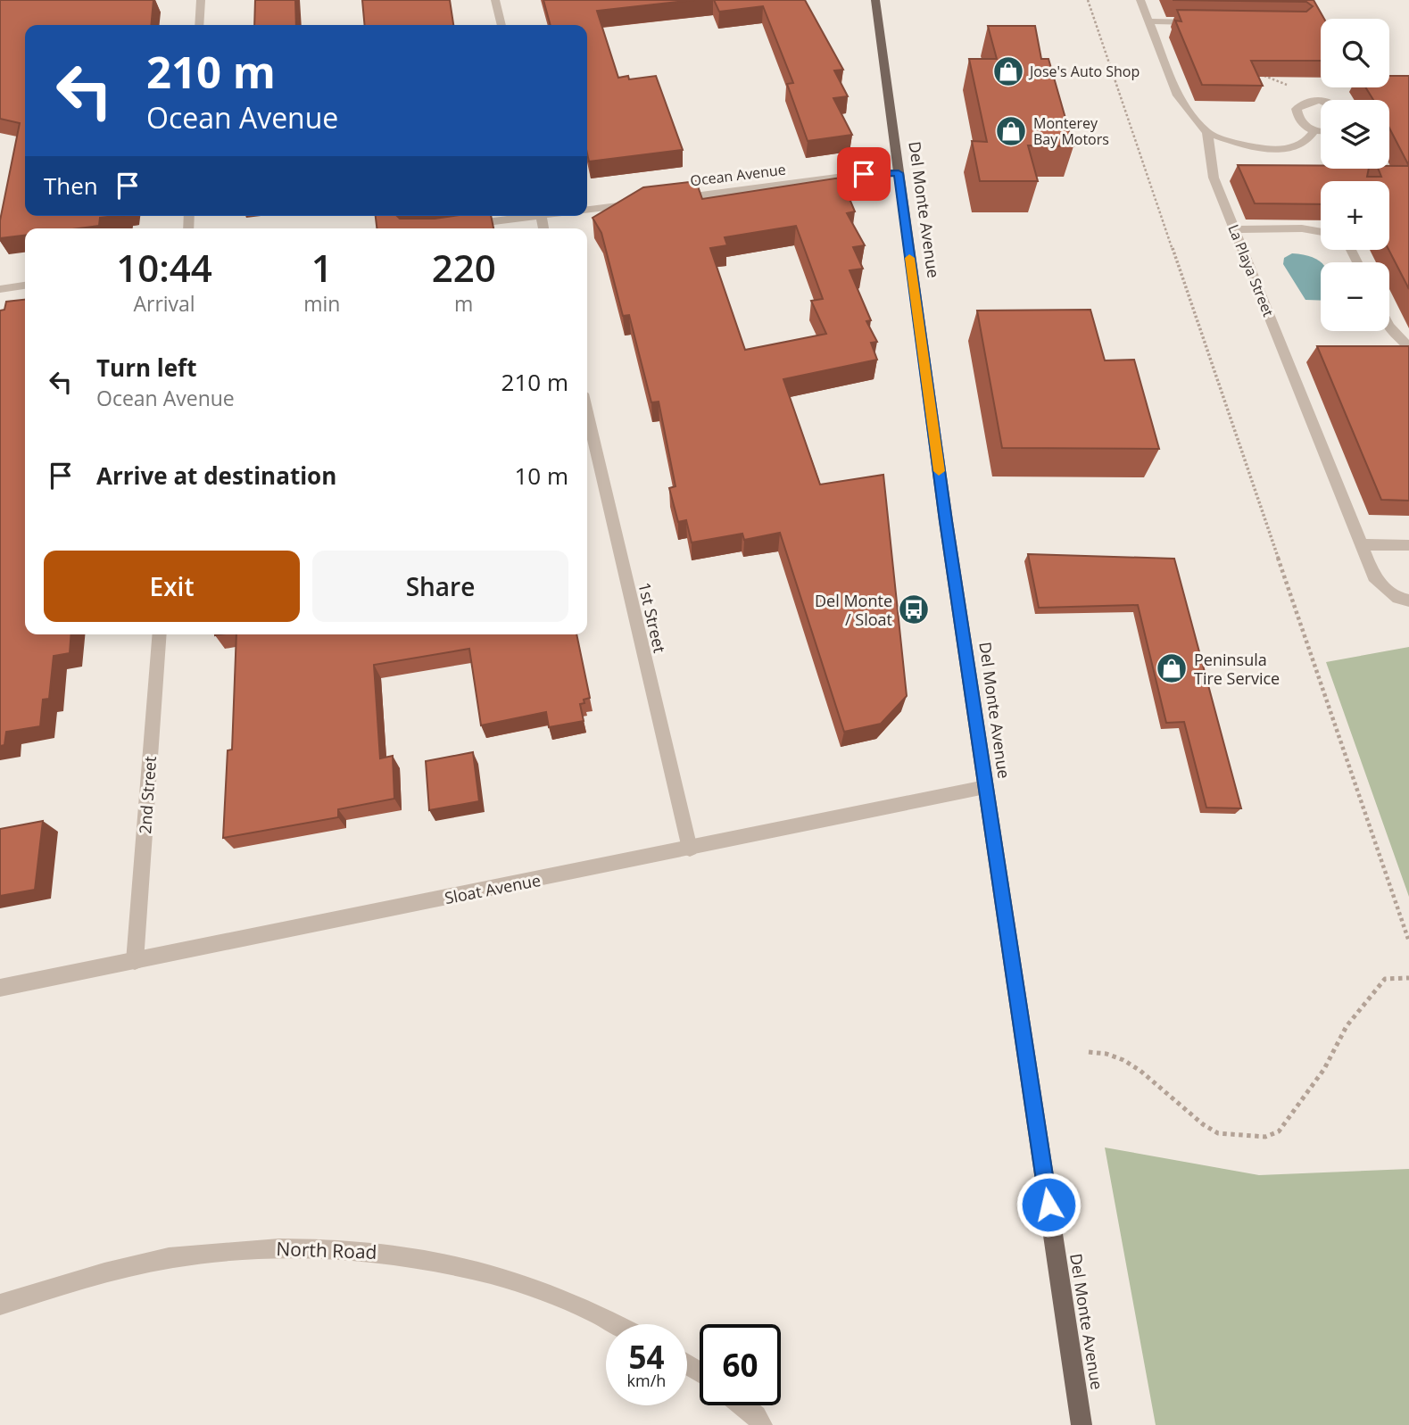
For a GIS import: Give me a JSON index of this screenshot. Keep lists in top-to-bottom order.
{
  "streets": {
    "main road": ["Del Monte Avenue"],
    "street": [
      "Ocean Avenue",
      "La Playa Street",
      "1st Street",
      "2nd Street",
      "Sloat Avenue",
      "North Road"
    ]
  },
  "crossings": [
    ["Ocean Avenue", "Del Monte Avenue"],
    ["Del Monte Avenue", "Sloat Avenue"],
    ["1st Street", "Sloat Avenue"],
    ["2nd Street", "Sloat Avenue"]
  ],
  "places": {
    "shop": ["Jose's Auto Shop", "Monterey Bay Motors", "Peninsula Tire Service"],
    "bus stop": ["Del Monte / Sloat"]
  },
  "page": {
    "map_buttons": ["+", "−"],
    "turn": ["210 m", "Ocean Avenue"],
    "then": "Then",
    "eta": [
      "10:44",
      "Arrival",
      "1",
      "min",
      "220",
      "m"
    ],
    "list": [
      {
        "name": "Turn left",
        "note": "Ocean Avenue",
        "value": "210 m"
      },
      {
        "name": "Arrive at destination",
        "value": "10 m"
      }
    ],
    "buttons": ["Exit", "Share"],
    "speed": "54 km/h",
    "limit": "60"
  }
}
